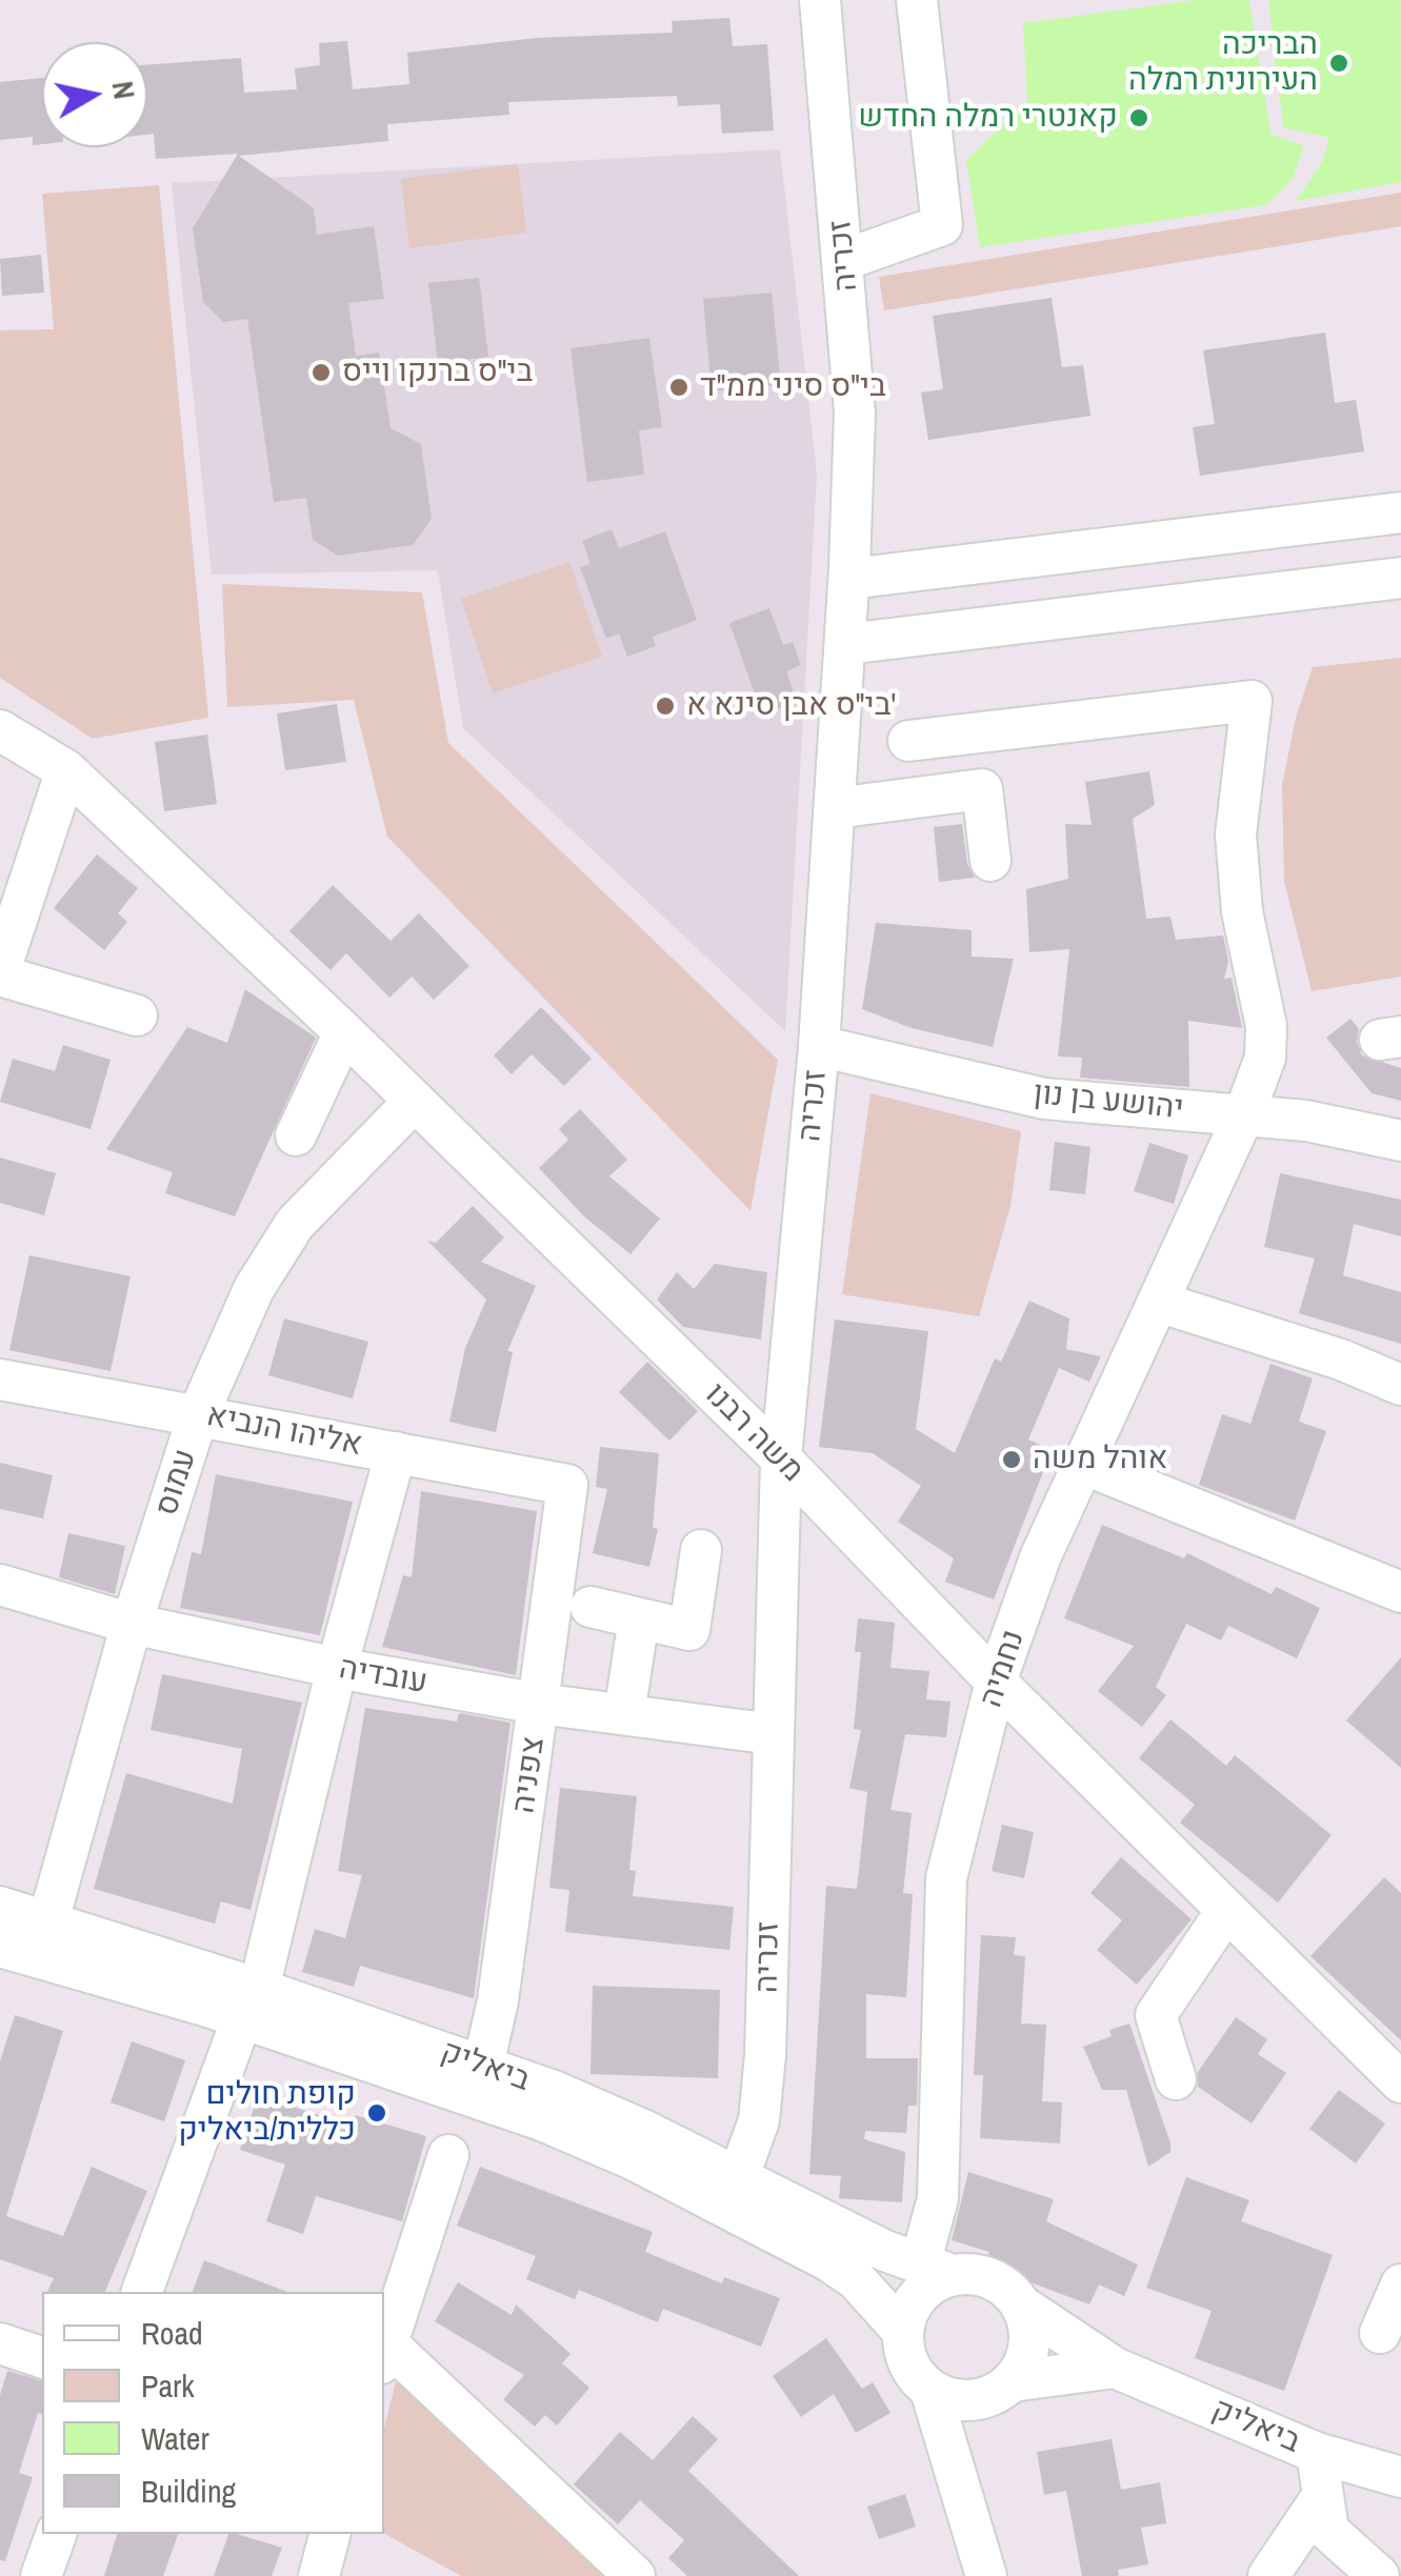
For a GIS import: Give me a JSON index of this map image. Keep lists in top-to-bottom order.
{
  "streets": {
    "street": [
      "זכריה",
      "יהושע בן נון",
      "אליהו הנביא",
      "משה רבנו",
      "עמוס",
      "נחמיה",
      "עובדיה",
      "צפניה",
      "ביאליק"
    ]
  },
  "crossings": [
    ["זכריה", "יהושע בן נון"],
    ["זכריה", "משה רבנו"],
    ["זכריה", "עובדיה"],
    ["זכריה", "ביאליק"],
    ["יהושע בן נון", "נחמיה"],
    ["אליהו הנביא", "עמוס"],
    ["אליהו הנביא", "צפניה"],
    ["משה רבנו", "עמוס"],
    ["משה רבנו", "נחמיה"],
    ["עמוס", "עובדיה"],
    ["עמוס", "ביאליק"],
    ["נחמיה", "ביאליק"],
    ["עובדיה", "צפניה"],
    ["צפניה", "ביאליק"]
  ],
  "places": [
    "הבריכה העירונית רמלה",
    "קאנטרי רמלה החדש",
    "בי\"ס ברנקו וייס",
    "בי\"ס סיני ממ\"ד",
    "בי\"ס אבן סינא א'",
    "אוהל משה",
    "קופת חולים כללית/ביאליק"
  ],
  "legend": [
    "Road",
    "Park",
    "Water",
    "Building"
  ],
  "north": "right"
}
